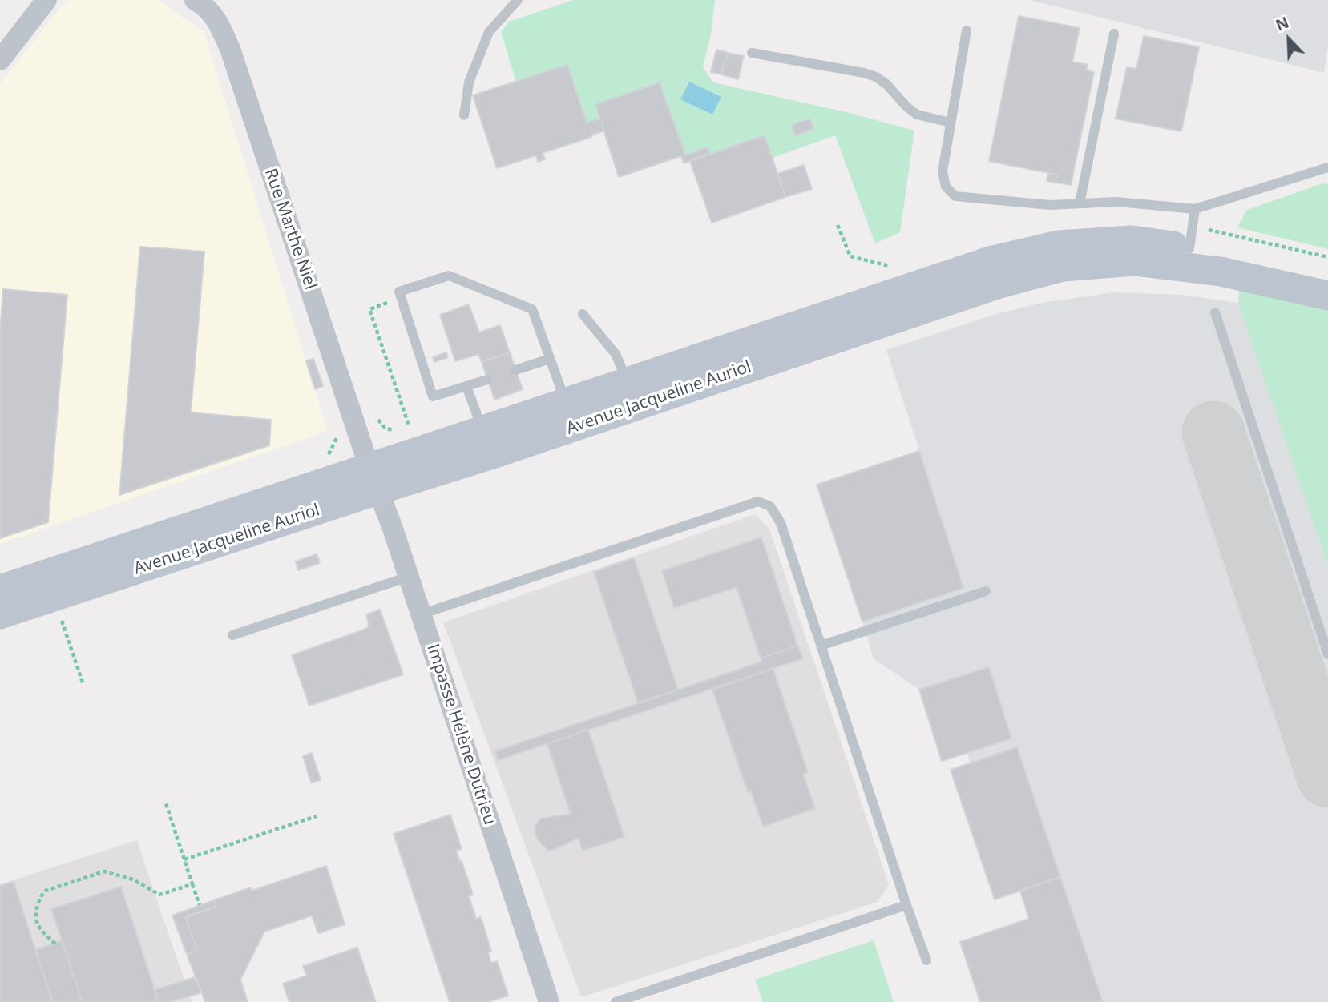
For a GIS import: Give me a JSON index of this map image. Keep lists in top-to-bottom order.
{
  "streets": {
    "main road": ["Avenue Jacqueline Auriol"],
    "street": ["Rue Marthe Niel", "Impasse Hélène Dutrieu"]
  },
  "crossings": [
    ["Rue Marthe Niel", "Avenue Jacqueline Auriol"],
    ["Rue Marthe Niel", "Impasse Hélène Dutrieu"],
    ["Avenue Jacqueline Auriol", "Impasse Hélène Dutrieu"]
  ],
  "north": "top left"
}
